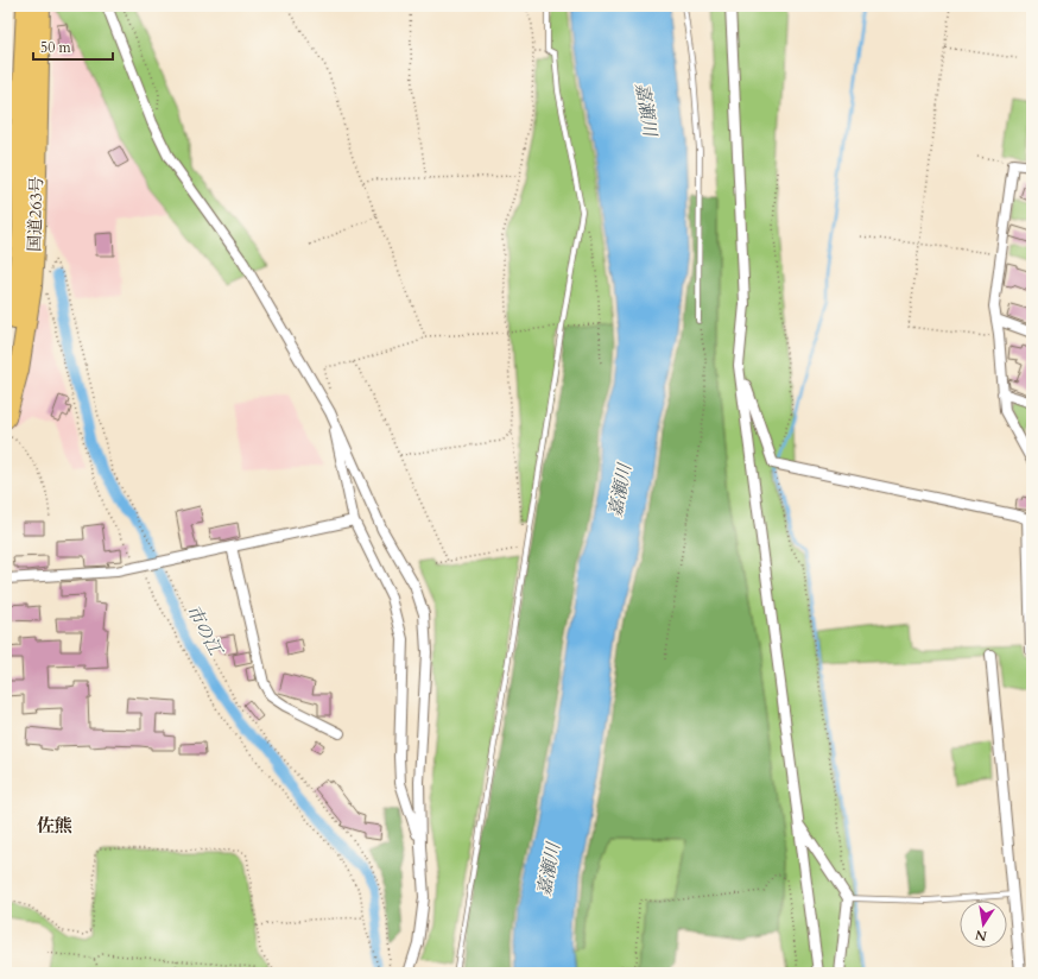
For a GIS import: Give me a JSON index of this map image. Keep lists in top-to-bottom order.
{
  "streets": {
    "highway": ["国道263号"]
  },
  "districts": ["佐熊"],
  "water": ["嘉瀬川", "市の江"],
  "scale_bar": "50 m",
  "north": "bottom"
}
